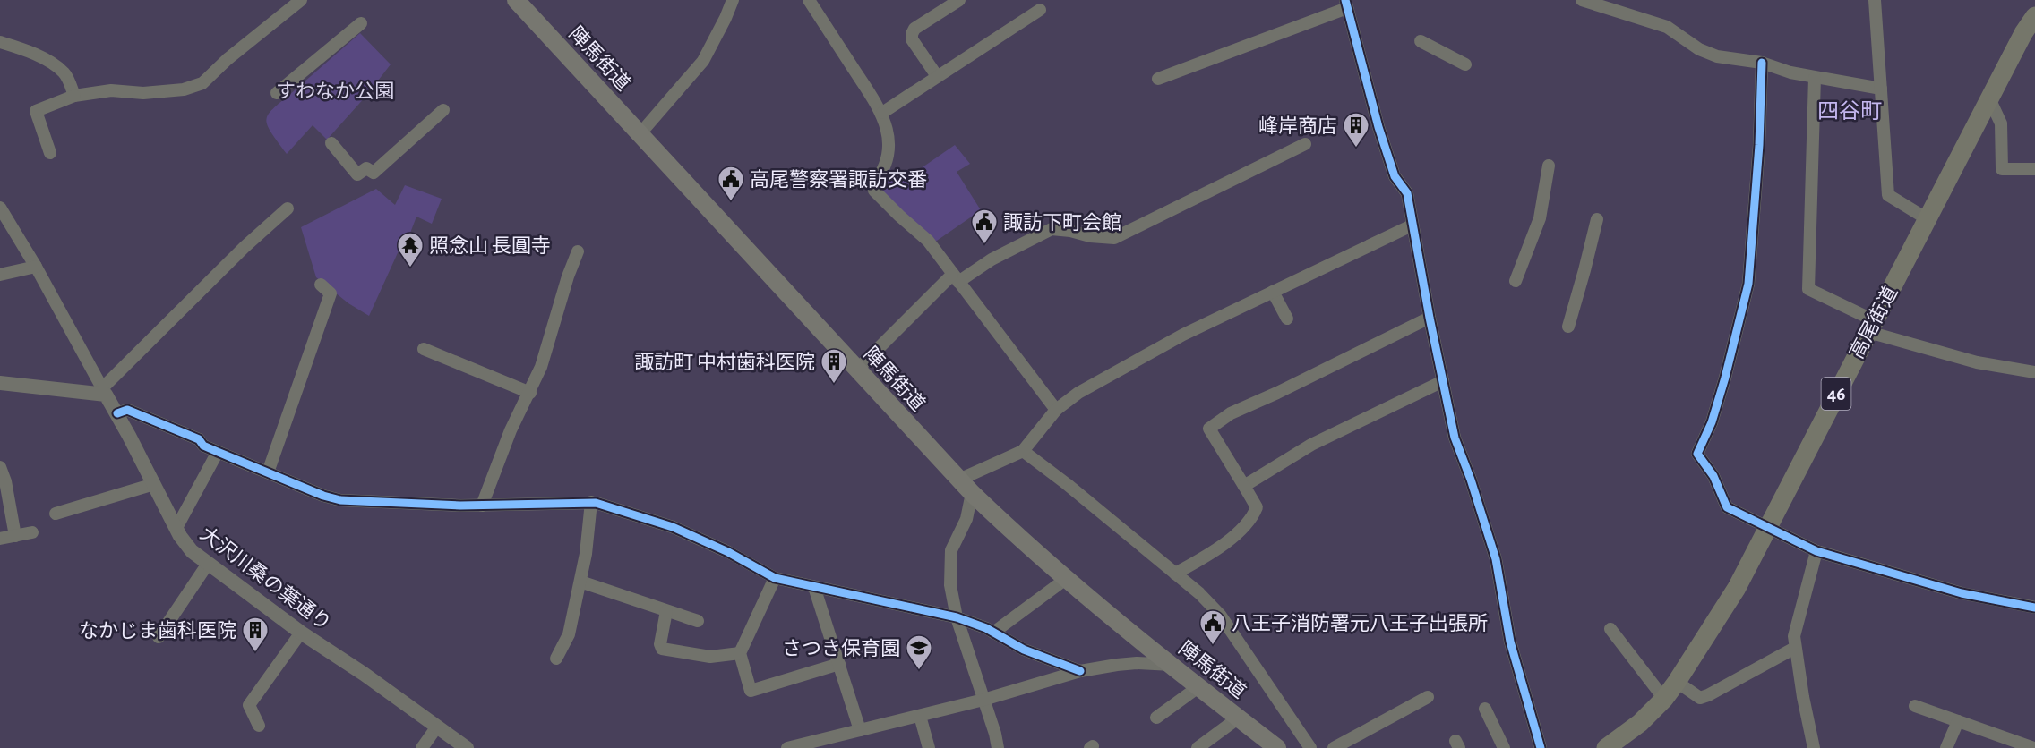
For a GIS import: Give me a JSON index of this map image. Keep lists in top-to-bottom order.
{
  "streets": {
    "main road": ["陣馬街道", "高尾街道", "46"],
    "street": ["大沢川桑の葉通り"]
  },
  "districts": ["四谷町"],
  "parks": ["すわなか公園"],
  "places": {
    "building": ["峰岸商店", "諏訪町 中村歯科医院", "なかじま歯科医院"],
    "public building": ["高尾警察署諏訪交番", "諏訪下町会館", "八王子消防署元八王子出張所"],
    "temple": ["照念山 長圓寺"],
    "school or university": ["さつき保育園"]
  }
}
